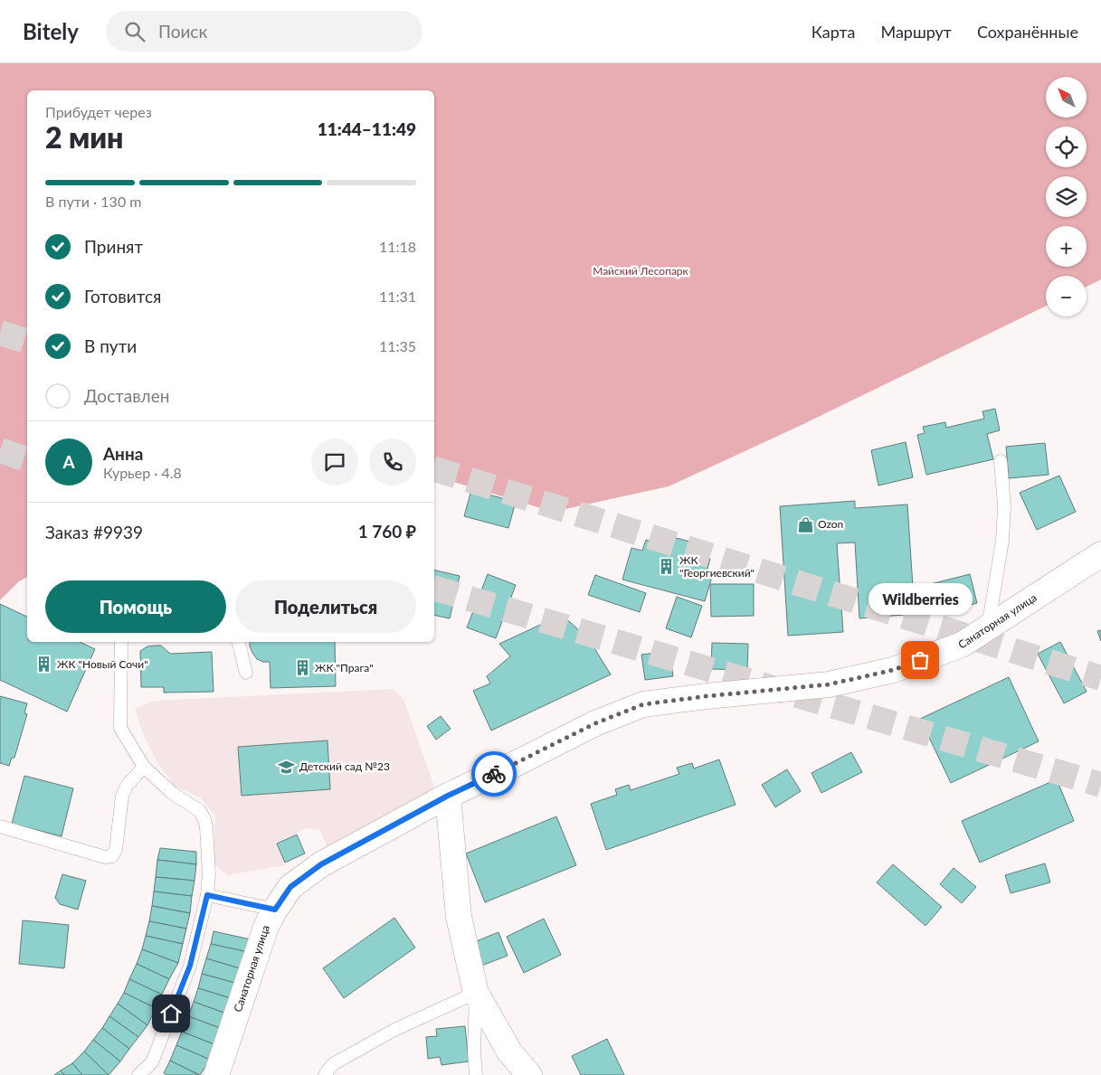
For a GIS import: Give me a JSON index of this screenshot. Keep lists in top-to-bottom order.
{
  "streets": {
    "street": ["Санаторная улица"]
  },
  "parks": ["Майский Лесопарк"],
  "places": {
    "shop": ["Ozon"],
    "building": ["ЖК \"Георгиевский\"", "ЖК \"Новый Сочи\"", "ЖК \"Прага\""],
    "other": ["Wildberries"],
    "school or university": ["Детский сад №23"]
  },
  "north": "top left",
  "page": {
    "header": "Bitely",
    "search": "Поиск",
    "nav": ["Карта", "Маршрут", "Сохранённые"],
    "map_buttons": ["+", "−"],
    "heading": ["2 мин", "Прибудет через", "11:44–11:49"],
    "panel": [
      "Анна",
      "Курьер · 4.8",
      "Заказ #9939",
      "1 760 ₽"
    ],
    "bar": "В пути · 130 m",
    "list": [
      ["Принят", "11:18"],
      ["Готовится", "11:31"],
      ["В пути", "11:35"],
      "Доставлен"
    ],
    "round": "А",
    "buttons": ["Помощь", "Поделиться"],
    "bubble": "Wildberries"
  }
}
